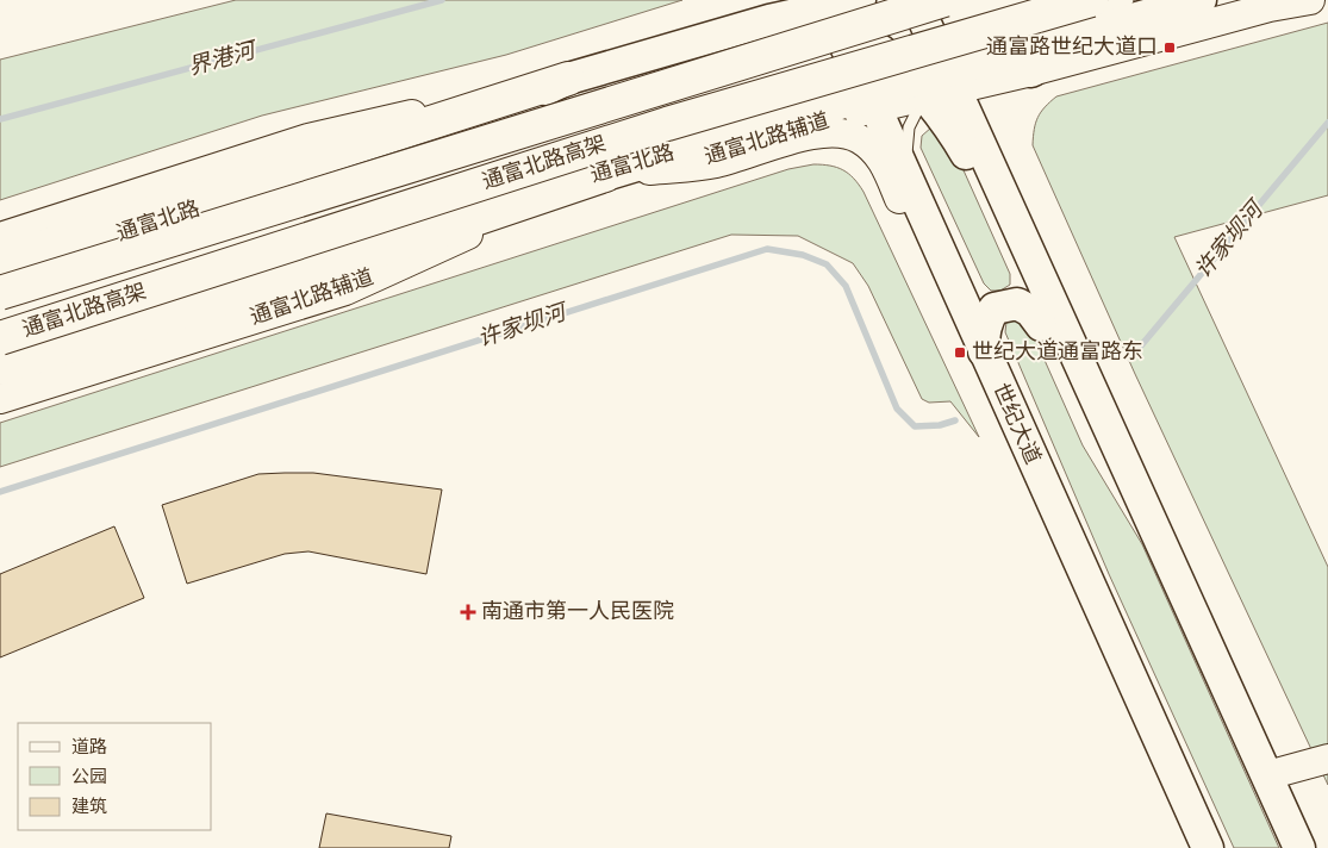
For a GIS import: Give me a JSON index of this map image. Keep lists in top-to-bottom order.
{
  "streets": {
    "highway": ["通富北路高架"],
    "main road": ["通富北路", "世纪大道"],
    "street": ["通富北路辅道"]
  },
  "crossings": [
    ["通富北路辅道", "通富北路"],
    ["通富北路辅道", "世纪大道"],
    ["通富北路高架", "通富北路"],
    ["通富北路", "世纪大道"]
  ],
  "water": ["界港河", "许家坝河"],
  "places": {
    "transit": ["通富路世纪大道口", "世纪大道通富路东"],
    "health": ["南通市第一人民医院"]
  },
  "legend": ["道路", "公园", "建筑"]
}
